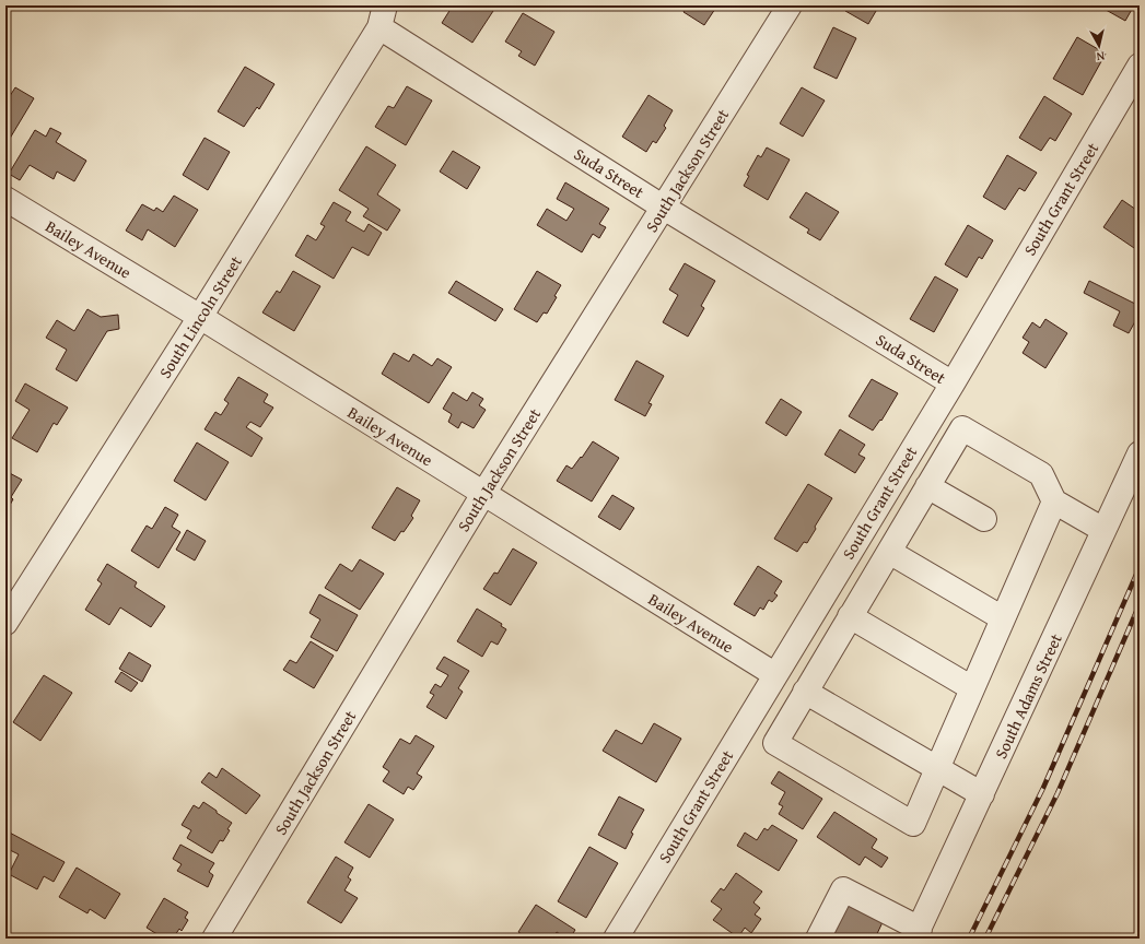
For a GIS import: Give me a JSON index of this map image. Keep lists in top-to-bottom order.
{
  "streets": {
    "street": [
      "South Jackson Street",
      "Suda Street",
      "South Grant Street",
      "Bailey Avenue",
      "South Lincoln Street",
      "South Adams Street"
    ]
  },
  "crossings": [
    ["South Jackson Street", "Suda Street"],
    ["South Jackson Street", "Bailey Avenue"],
    ["Suda Street", "South Grant Street"],
    ["Suda Street", "South Lincoln Street"],
    ["South Grant Street", "Bailey Avenue"],
    ["Bailey Avenue", "South Lincoln Street"]
  ],
  "north": "bottom"
}
